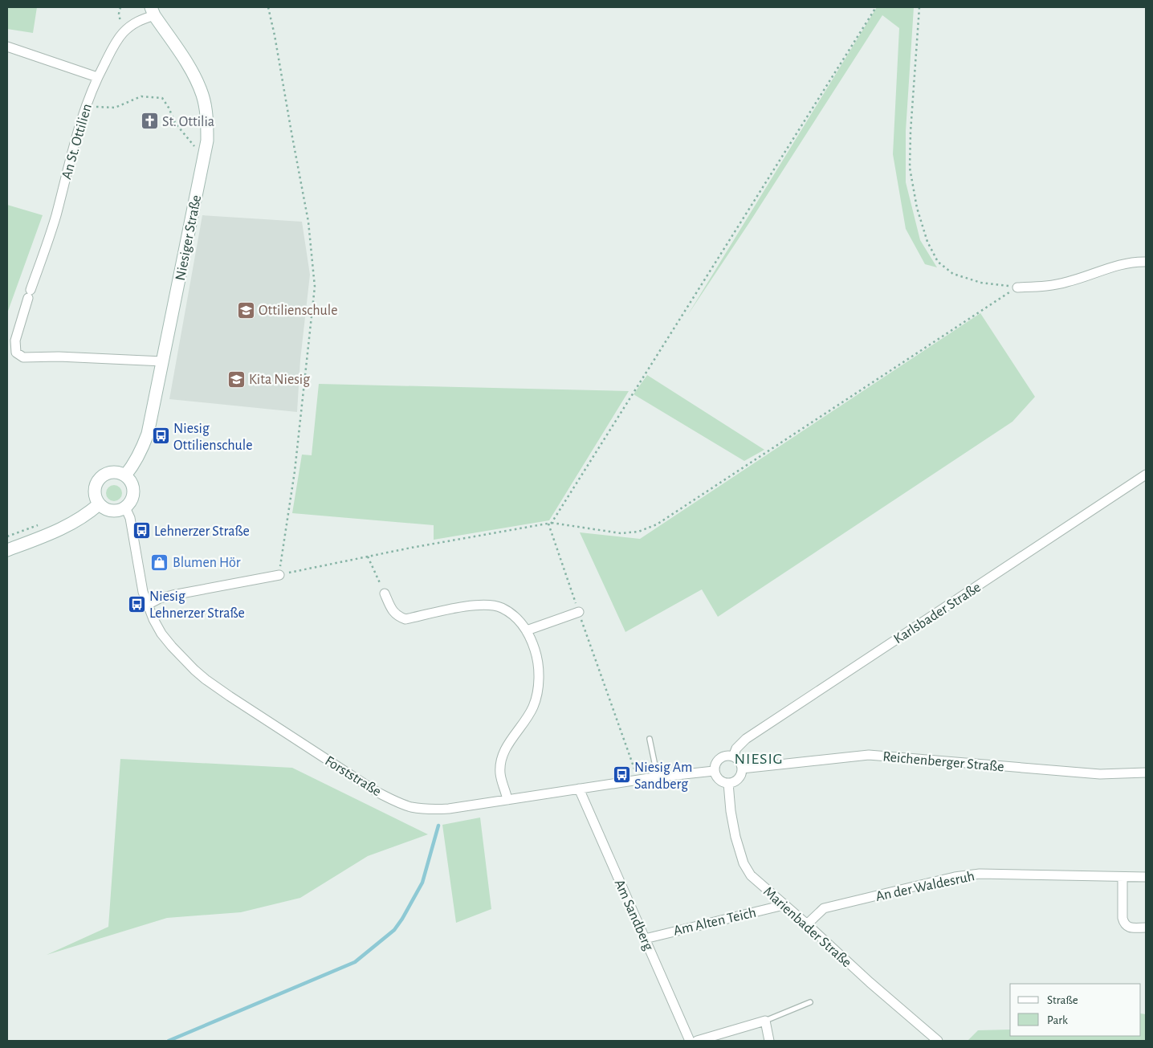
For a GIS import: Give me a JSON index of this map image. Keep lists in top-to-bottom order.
{
  "streets": {
    "main road": ["Niesiger Straße"],
    "street": [
      "An St. Ottilien",
      "Karlsbader Straße",
      "Reichenberger Straße",
      "Forststraße",
      "An der Waldesruh",
      "Am Sandberg",
      "Am Alten Teich",
      "Marienbader Straße"
    ]
  },
  "crossings": [
    ["An St. Ottilien", "Niesiger Straße"],
    ["Niesiger Straße", "Forststraße"],
    ["Karlsbader Straße", "Reichenberger Straße"],
    ["Karlsbader Straße", "Forststraße"],
    ["Karlsbader Straße", "Marienbader Straße"],
    ["Reichenberger Straße", "Forststraße"],
    ["Reichenberger Straße", "Marienbader Straße"],
    ["Forststraße", "Am Sandberg"],
    ["Forststraße", "Marienbader Straße"],
    ["An der Waldesruh", "Marienbader Straße"],
    ["Am Sandberg", "Am Alten Teich"],
    ["Am Alten Teich", "Marienbader Straße"]
  ],
  "districts": ["NIESIG"],
  "places": {
    "church": ["St. Ottilia"],
    "school or university": ["Ottilienschule", "Kita Niesig"],
    "bus stop": [
      "Niesig Ottilienschule",
      "Lehnerzer Straße",
      "Niesig Lehnerzer Straße",
      "Niesig Am Sandberg"
    ],
    "shop": ["Blumen Hör"]
  },
  "legend": ["Straße", "Park"]
}
